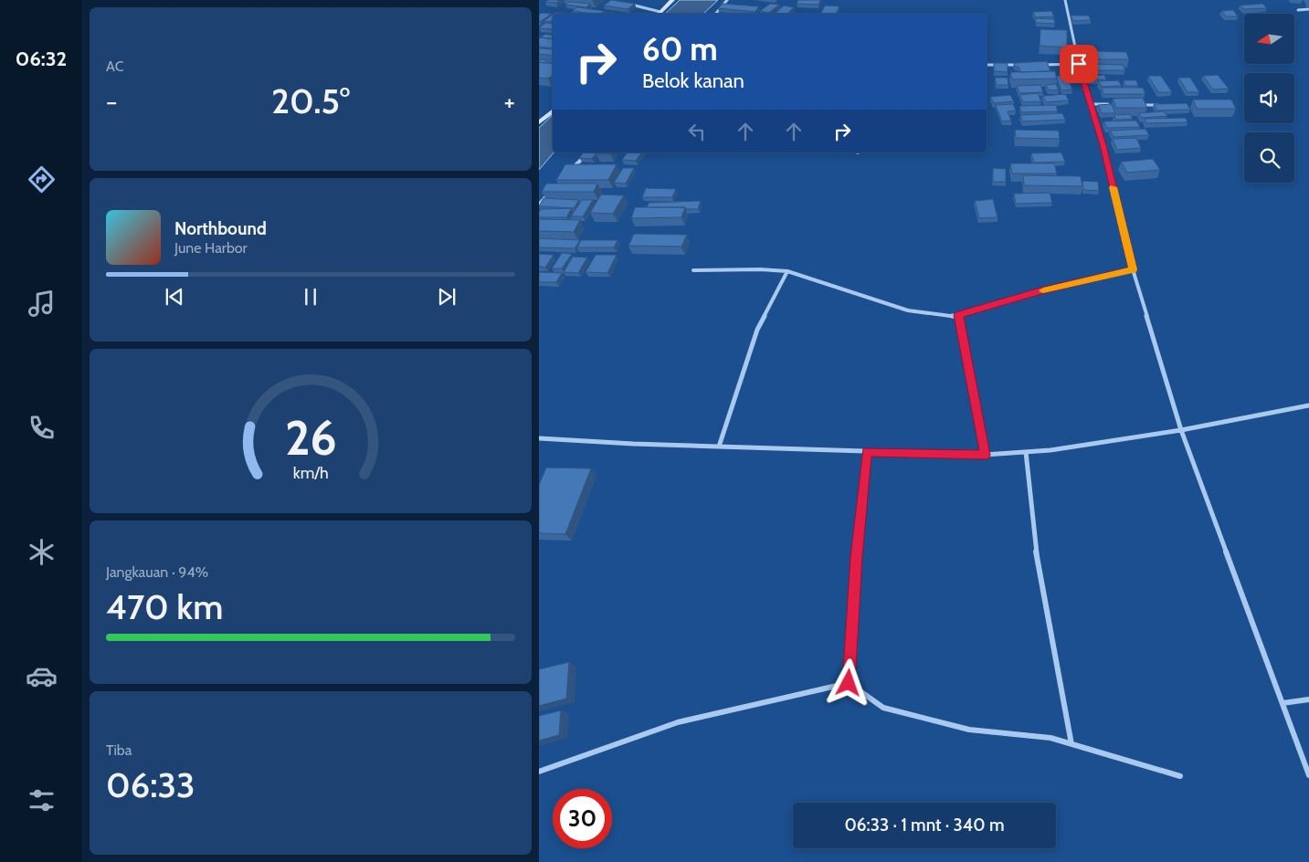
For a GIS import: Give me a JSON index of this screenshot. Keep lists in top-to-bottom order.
{
  "north": "left",
  "page": {
    "tabs": "06:32",
    "tile": [
      "AC",
      ["Jangkauan · 94%", "470 km"],
      ["Tiba", "06:33"]
    ],
    "turn": ["60 m", "Belok kanan"],
    "heat": ["−", "20.5°", "+"],
    "song": ["Northbound", "June Harbor"],
    "limit": "30",
    "trip": "06:33 · 1 mnt · 340 m",
    "gauge": ["26", "km/h"]
  }
}
